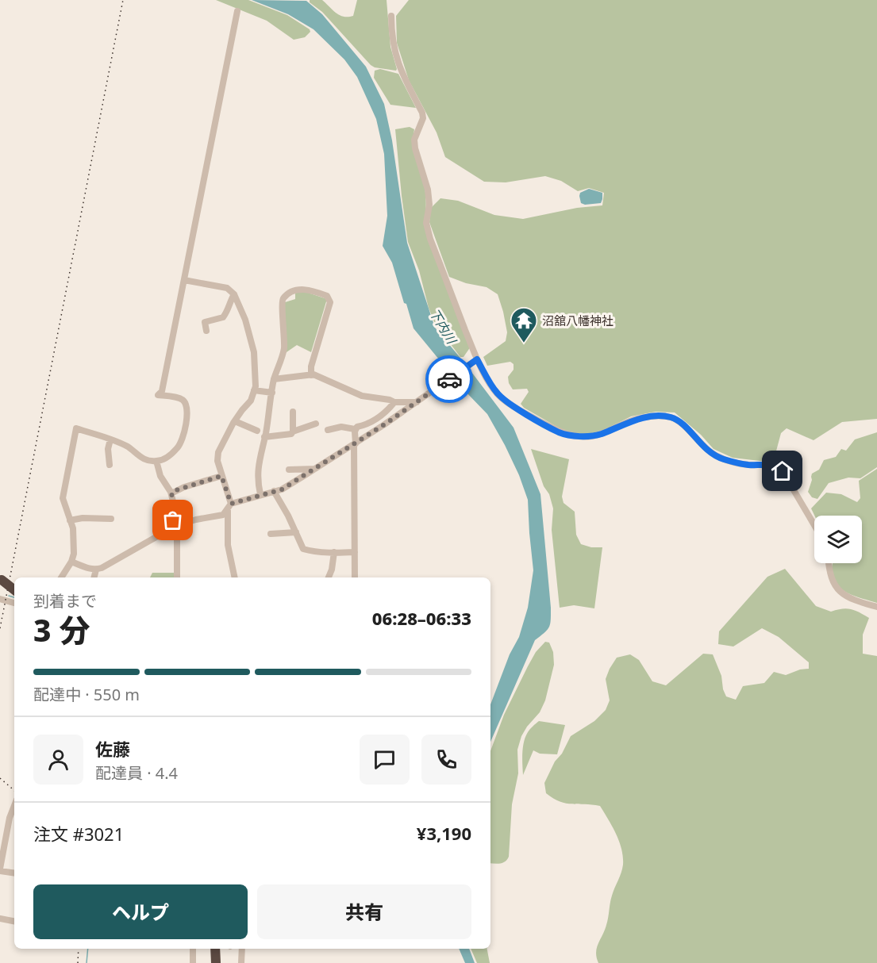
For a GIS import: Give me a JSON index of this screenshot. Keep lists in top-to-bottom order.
{
  "water": ["下内川"],
  "places": {
    "temple": ["沼舘八幡神社"]
  },
  "page": {
    "heading": ["3 分", "到着まで", "06:28–06:33"],
    "panel": [
      "佐藤",
      "配達員 · 4.4",
      "注文 #3021",
      "¥3,190"
    ],
    "bar": "配達中 · 550 m",
    "buttons": ["ヘルプ", "共有"]
  }
}
